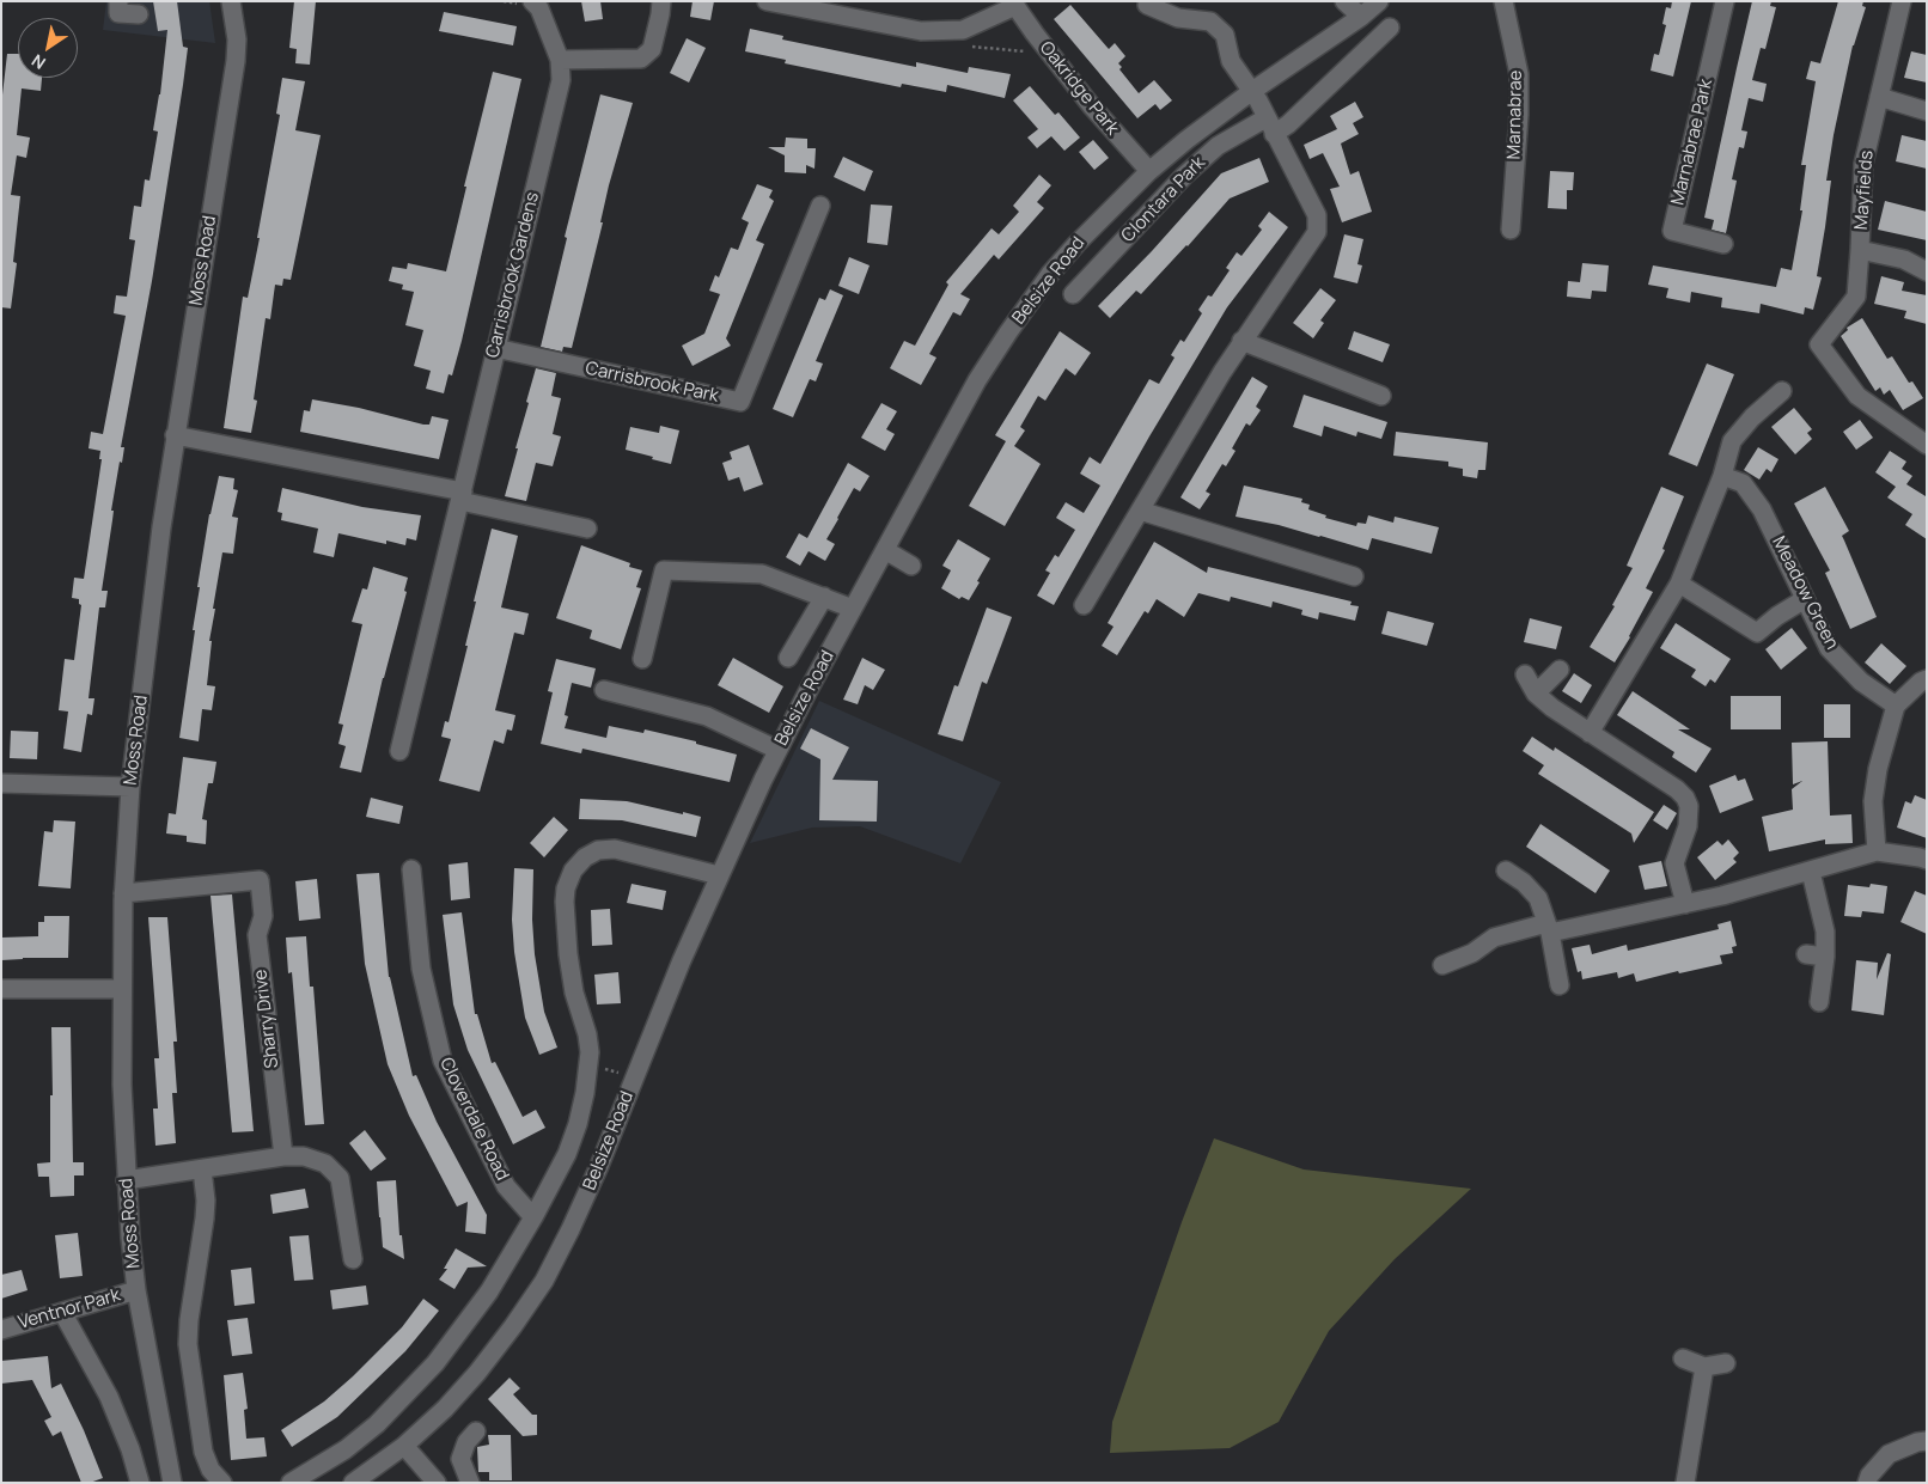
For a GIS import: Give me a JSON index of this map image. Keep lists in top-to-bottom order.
{
  "streets": {
    "street": [
      "Oakridge Park",
      "Marnabrae",
      "Marnabrae Park",
      "Mayfields",
      "Clontara Park",
      "Moss Road",
      "Carrisbrook Gardens",
      "Belsize Road",
      "Carrisbrook Park",
      "Meadow Green",
      "Sharry Drive",
      "Cloverdale Road",
      "Ventnor Park"
    ]
  },
  "crossings": [
    ["Oakridge Park", "Belsize Road"],
    ["Moss Road", "Sharry Drive"],
    ["Moss Road", "Ventnor Park"],
    ["Carrisbrook Gardens", "Carrisbrook Park"]
  ],
  "north": "bottom left"
}
